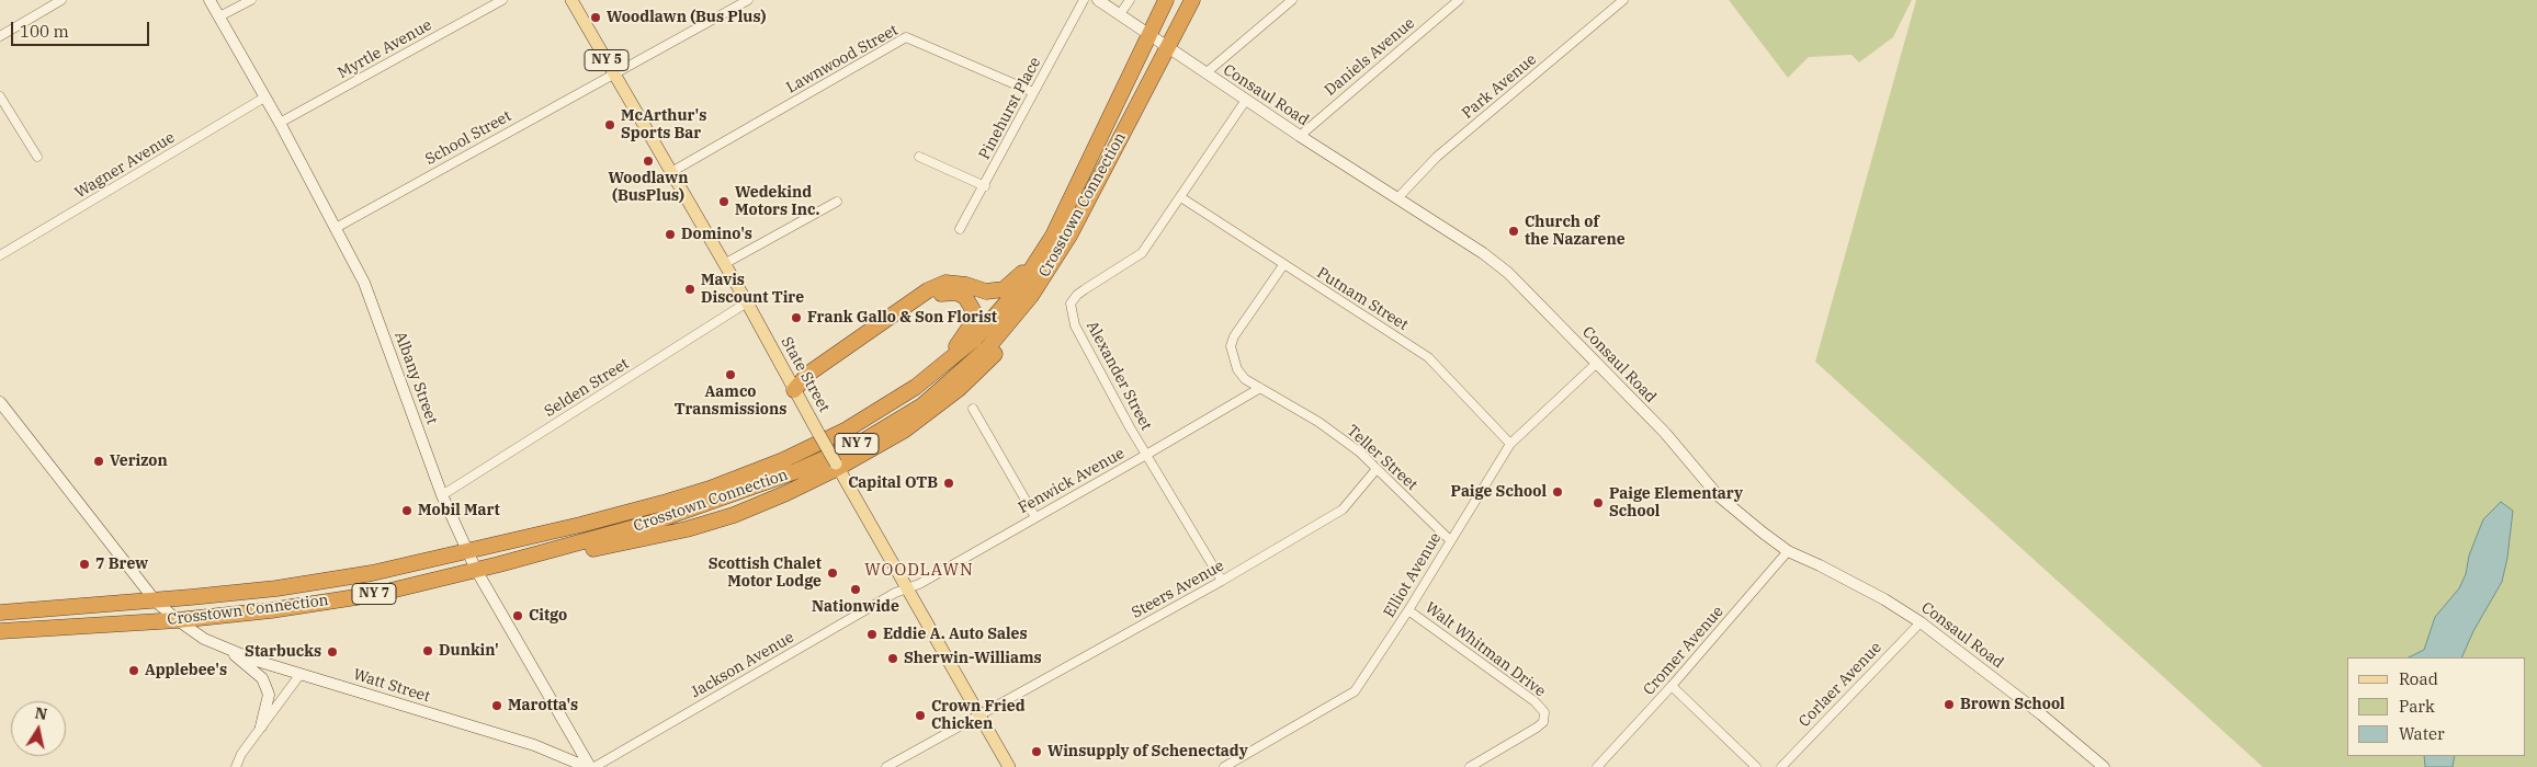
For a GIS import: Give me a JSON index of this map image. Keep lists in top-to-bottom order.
{
  "streets": {
    "highway": ["Crosstown Connection", "NY 7"],
    "main road": ["NY 5", "State Street"],
    "street": [
      "Myrtle Avenue",
      "Daniels Avenue",
      "Lawnwood Street",
      "Park Avenue",
      "Consaul Road",
      "Pinehurst Place",
      "School Street",
      "Wagner Avenue",
      "Putnam Street",
      "Alexander Street",
      "Albany Street",
      "Selden Street",
      "Teller Street",
      "Fenwick Avenue",
      "Elliot Avenue",
      "Steers Avenue",
      "Walt Whitman Drive",
      "Cromer Avenue",
      "Jackson Avenue",
      "Corlaer Avenue",
      "Watt Street"
    ]
  },
  "crossings": [
    ["Myrtle Avenue", "Albany Street"],
    ["Daniels Avenue", "Consaul Road"],
    ["Lawnwood Street", "Pinehurst Place"],
    ["Lawnwood Street", "State Street"],
    ["Park Avenue", "Consaul Road"],
    ["Consaul Road", "Crosstown Connection"],
    ["Consaul Road", "Alexander Street"],
    ["Consaul Road", "Elliot Avenue"],
    ["Consaul Road", "Cromer Avenue"],
    ["Consaul Road", "Corlaer Avenue"],
    ["School Street", "State Street"],
    ["School Street", "Albany Street"],
    ["Wagner Avenue", "Albany Street"],
    ["Crosstown Connection", "Albany Street"],
    ["Crosstown Connection", "Watt Street"],
    ["Putnam Street", "Alexander Street"],
    ["Putnam Street", "Elliot Avenue"],
    ["State Street", "Selden Street"],
    ["State Street", "Fenwick Avenue"],
    ["State Street", "Steers Avenue"],
    ["State Street", "Jackson Avenue"],
    ["Alexander Street", "Fenwick Avenue"],
    ["Alexander Street", "Steers Avenue"],
    ["Albany Street", "Selden Street"],
    ["Albany Street", "Jackson Avenue"],
    ["Albany Street", "Watt Street"],
    ["Teller Street", "Fenwick Avenue"],
    ["Teller Street", "Elliot Avenue"],
    ["Teller Street", "Steers Avenue"],
    ["Fenwick Avenue", "Jackson Avenue"],
    ["Elliot Avenue", "Walt Whitman Drive"],
    ["Jackson Avenue", "Watt Street"]
  ],
  "districts": ["WOODLAWN"],
  "places": [
    "Woodlawn (Bus Plus)",
    "McArthur's Sports Bar",
    "Woodlawn (BusPlus)",
    "Wedekind Motors Inc.",
    "Church of the Nazarene",
    "Domino's",
    "Mavis Discount Tire",
    "Frank Gallo & Son Florist",
    "Aamco Transmissions",
    "Verizon",
    "Capital OTB",
    "Paige School",
    "Paige Elementary School",
    "Mobil Mart",
    "7 Brew",
    "Scottish Chalet Motor Lodge",
    "Nationwide",
    "Citgo",
    "Eddie A. Auto Sales",
    "Dunkin'",
    "Starbucks",
    "Sherwin-Williams",
    "Applebee's",
    "Brown School",
    "Marotta's",
    "Crown Fried Chicken",
    "Winsupply of Schenectady"
  ],
  "legend": ["Road", "Park", "Water"],
  "scale_bar": "100 m",
  "north": "top"
}
